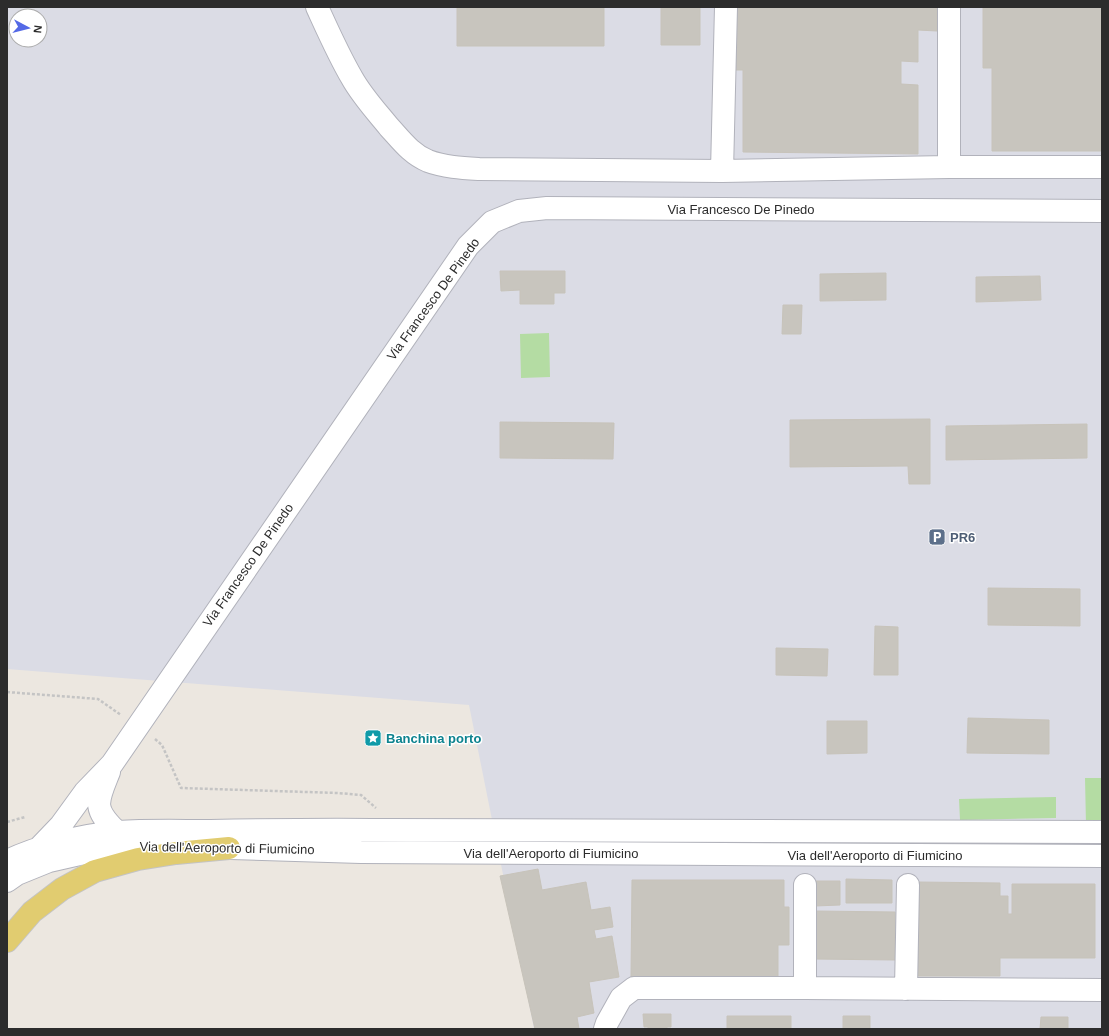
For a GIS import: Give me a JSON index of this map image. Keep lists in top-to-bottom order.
{
  "streets": {
    "street": ["Via Francesco De Pinedo", "Via dell'Aeroporto di Fiumicino"]
  },
  "crossings": [
    ["Via Francesco De Pinedo", "Via dell'Aeroporto di Fiumicino"]
  ],
  "places": {
    "parking": ["PR6"],
    "place": ["Banchina porto"]
  },
  "north": "right"
}
